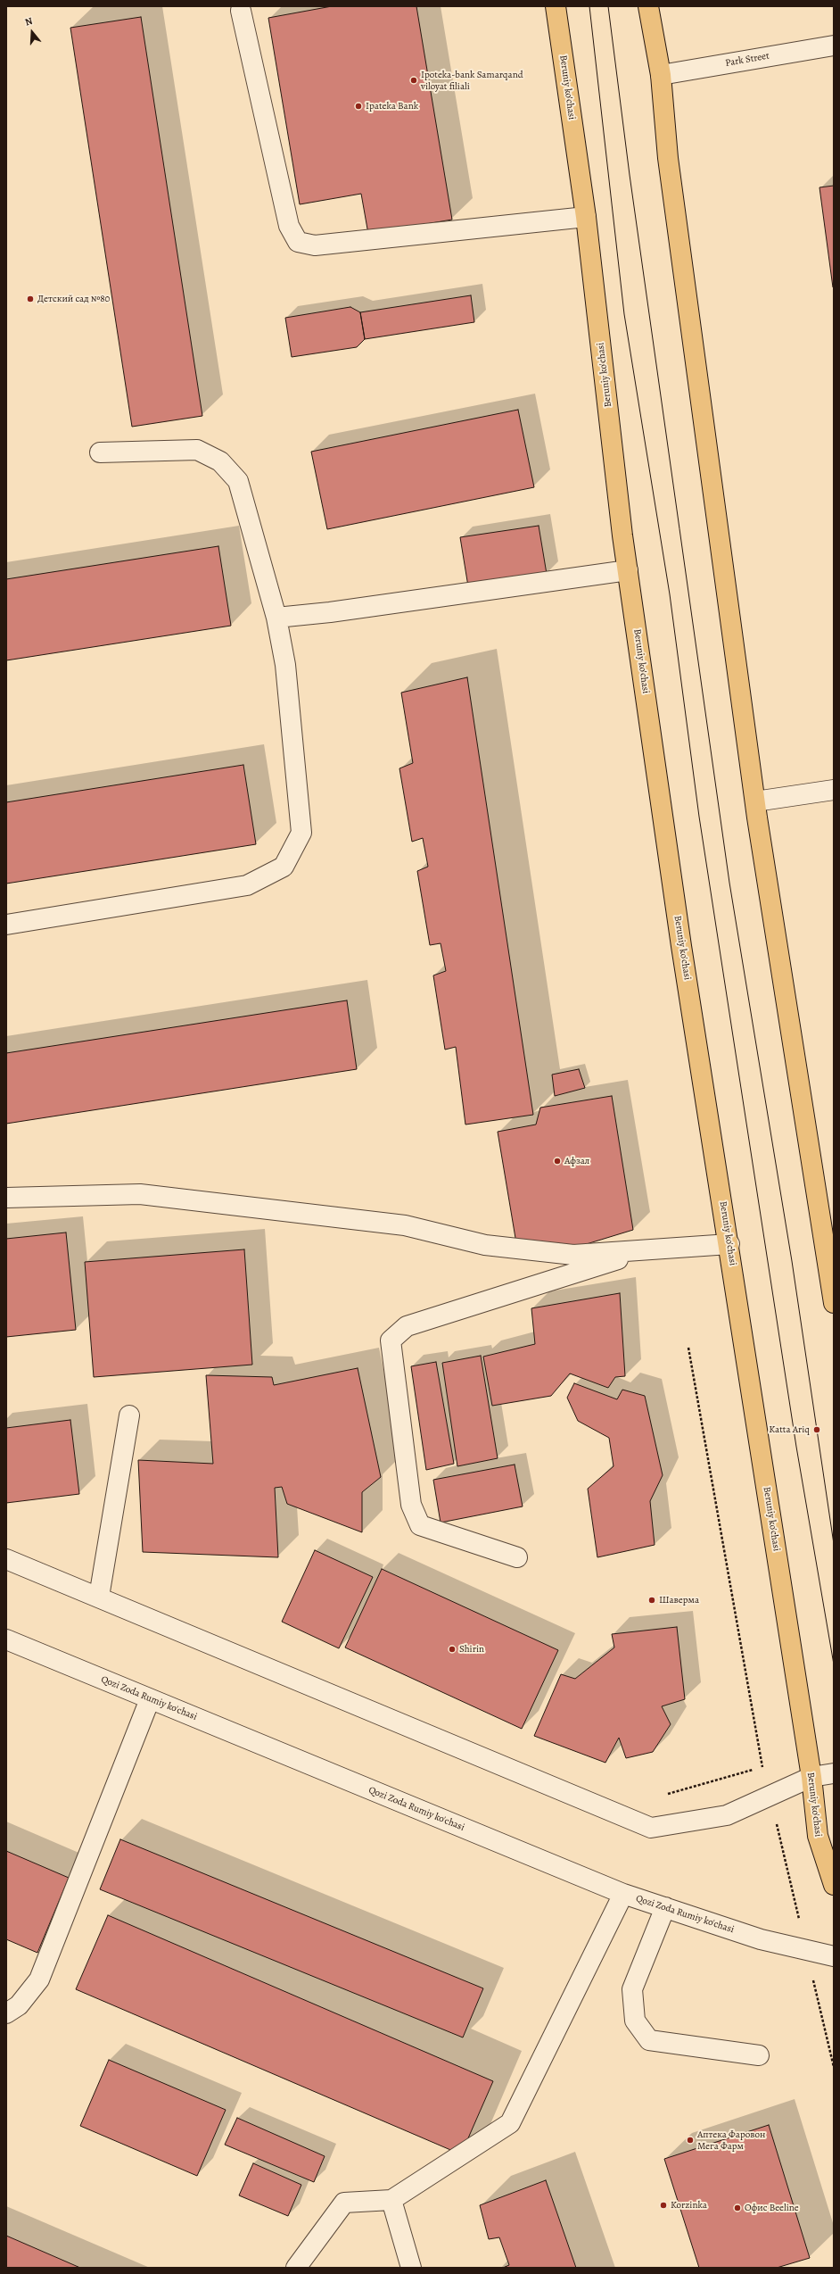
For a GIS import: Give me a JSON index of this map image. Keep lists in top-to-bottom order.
{
  "streets": {
    "main road": ["Beruniy ko'chasi"],
    "street": ["Park Street", "Qozi Zoda Rumiy ko'chasi"]
  },
  "places": [
    "Ipoteka-bank Samarqand viloyat filiali",
    "Ipateka Bank",
    "Детский сад №80",
    "Афзал",
    "Katta Ariq",
    "Шаверма",
    "Shirin",
    "Аптека Фаровон Мега Фарм",
    "Korzinka",
    "Офис Beeline"
  ],
  "north": "top"
}
